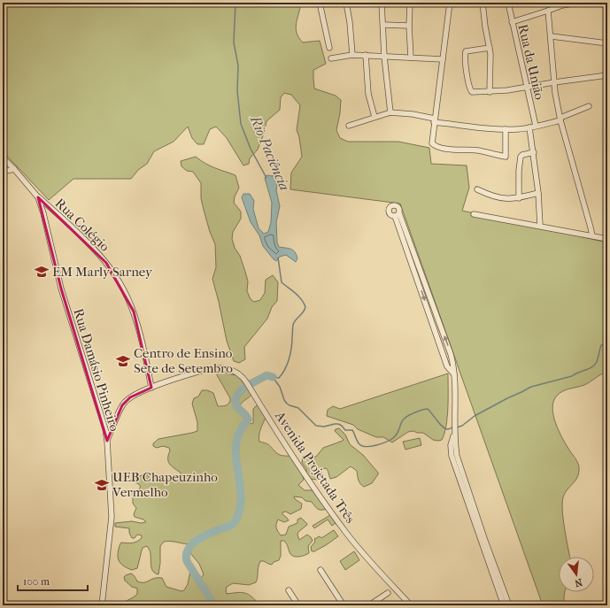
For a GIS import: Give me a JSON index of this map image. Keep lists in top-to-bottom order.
{
  "streets": {
    "street": [
      "Rua da União",
      "Rua Colégio",
      "Rua Damásio Pinheiro",
      "Avenida Projetada Três"
    ]
  },
  "crossings": [
    ["Rua Colégio", "Rua Damásio Pinheiro"],
    ["Rua Colégio", "Avenida Projetada Três"],
    ["Rua Damásio Pinheiro", "Avenida Projetada Três"]
  ],
  "water": ["Rio Paciência"],
  "places": {
    "school or university": ["EM Marly Sarney", "Centro de Ensino Sete de Setembro", "UEB Chapeuzinho Vermelho"]
  },
  "scale_bar": "100 m",
  "north": "bottom"
}
